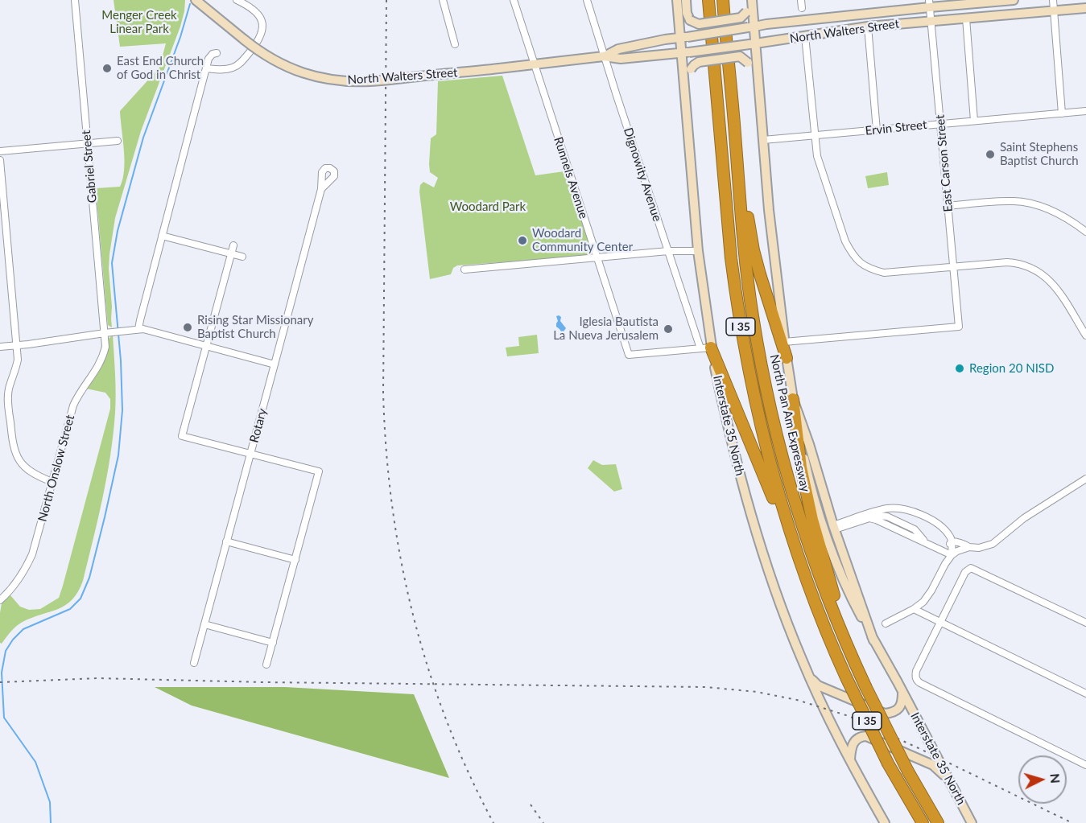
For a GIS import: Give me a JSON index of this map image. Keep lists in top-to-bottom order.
{
  "streets": {
    "highway": ["I 35", "North Pan Am Expressway"],
    "main road": ["North Walters Street", "Interstate 35 North"],
    "street": [
      "Ervin Street",
      "East Carson Street",
      "Gabriel Street",
      "Dignowity Avenue",
      "Runnels Avenue",
      "Rotary",
      "North Onslow Street"
    ]
  },
  "crossings": [
    ["North Walters Street", "East Carson Street"],
    ["North Walters Street", "Dignowity Avenue"],
    ["North Walters Street", "Runnels Avenue"],
    ["North Walters Street", "Interstate 35 North"],
    ["Ervin Street", "East Carson Street"],
    ["Gabriel Street", "North Onslow Street"],
    ["Dignowity Avenue", "Runnels Avenue"],
    ["Dignowity Avenue", "Interstate 35 North"],
    ["Runnels Avenue", "Interstate 35 North"]
  ],
  "parks": ["Menger Creek Linear Park", "Woodard Park"],
  "places": [
    "East End Church of God in Christ",
    "Saint Stephens Baptist Church",
    "Woodard Community Center",
    "Rising Star Missionary Baptist Church",
    "Iglesia Bautista La Nueva Jerusalem",
    "Region 20 NISD"
  ],
  "north": "right"
}
